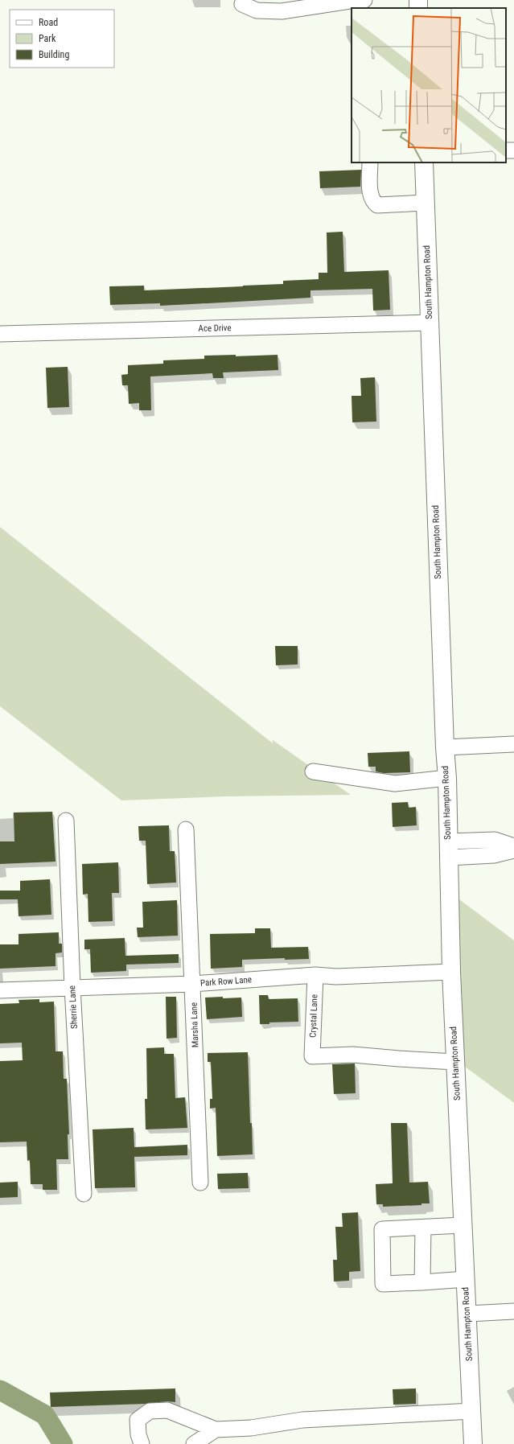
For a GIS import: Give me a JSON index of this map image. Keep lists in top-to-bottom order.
{
  "streets": {
    "main road": ["South Hampton Road"],
    "street": [
      "Ace Drive",
      "Park Row Lane",
      "Sherrie Lane",
      "Crystal Lane",
      "Marsha Lane"
    ]
  },
  "crossings": [
    ["South Hampton Road", "Ace Drive"],
    ["South Hampton Road", "Park Row Lane"],
    ["South Hampton Road", "Crystal Lane"],
    ["Park Row Lane", "Sherrie Lane"],
    ["Park Row Lane", "Crystal Lane"],
    ["Park Row Lane", "Marsha Lane"]
  ],
  "legend": ["Road", "Park", "Building"]
}
